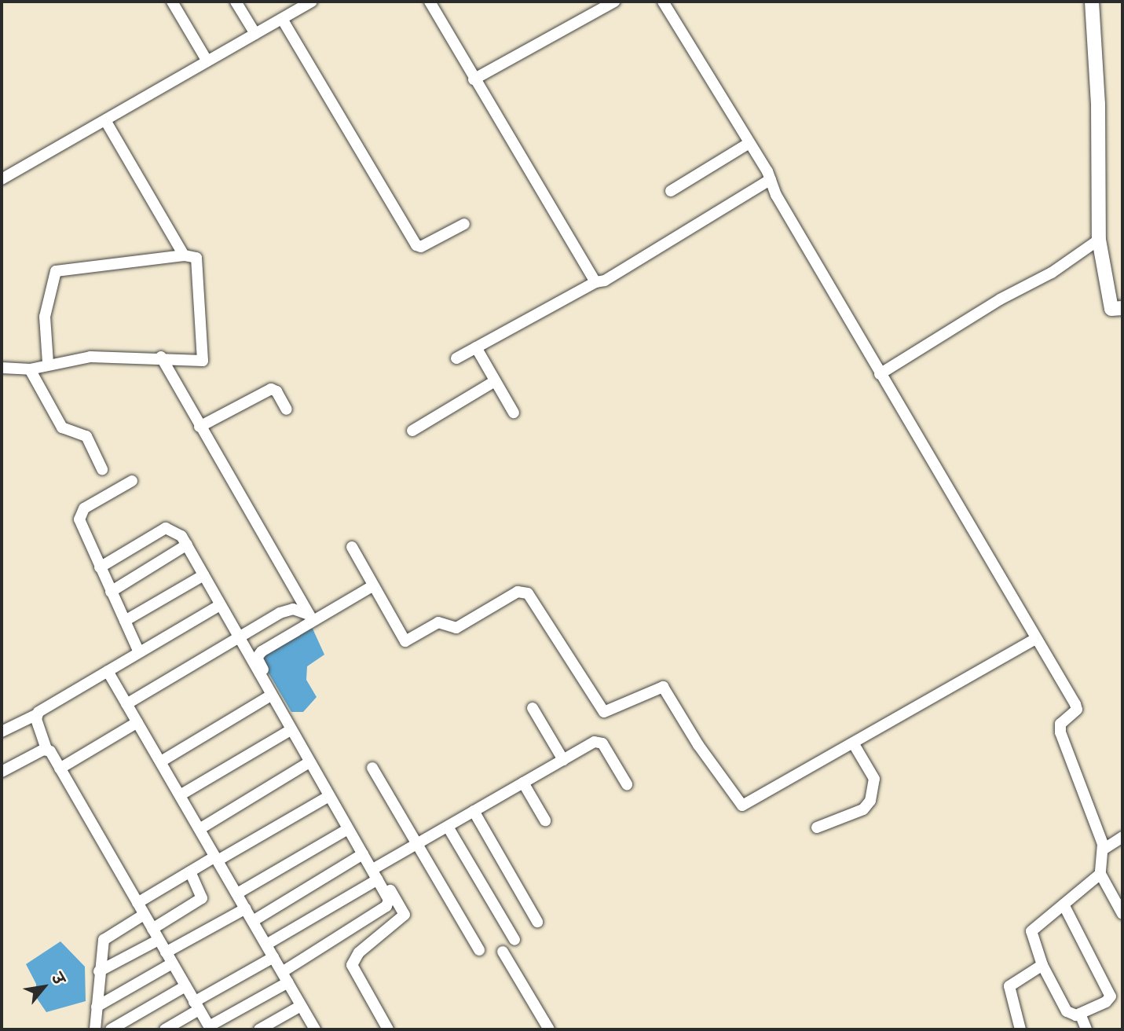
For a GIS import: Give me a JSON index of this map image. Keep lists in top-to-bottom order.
{
  "north": "top right"
}
